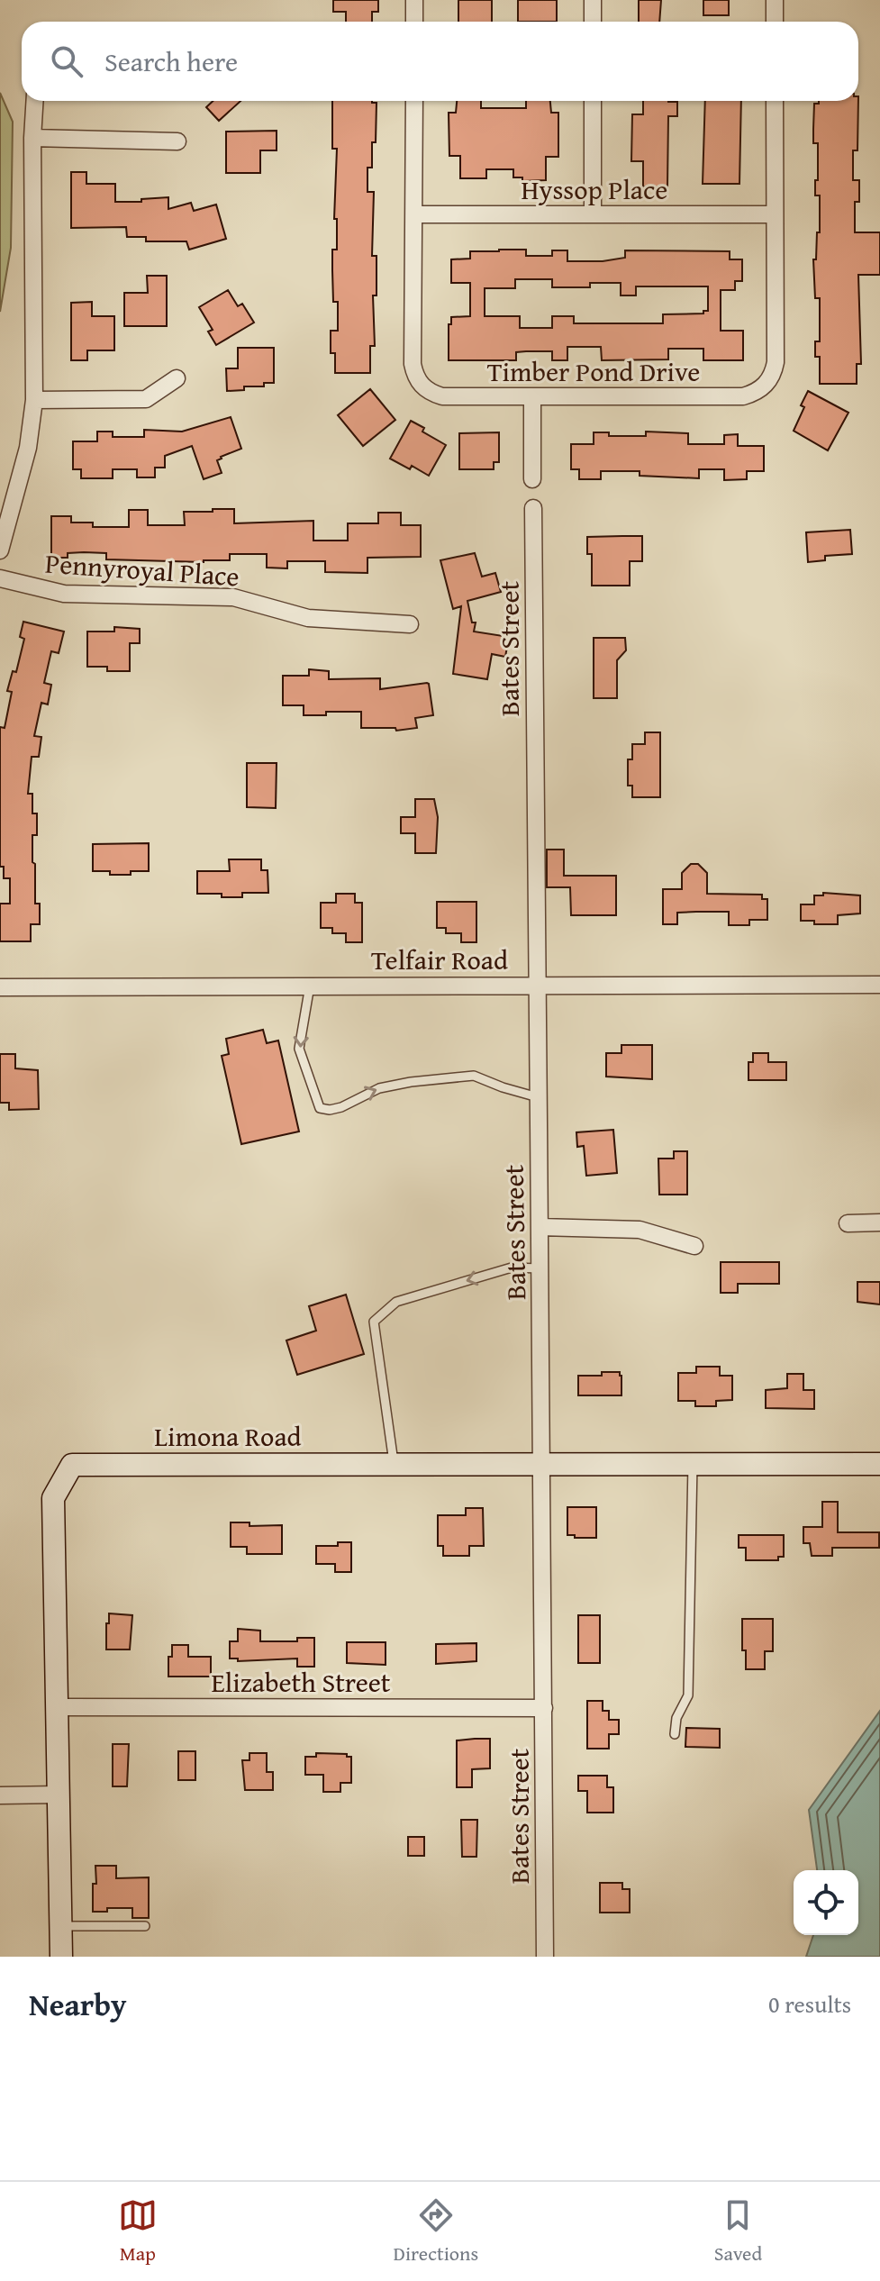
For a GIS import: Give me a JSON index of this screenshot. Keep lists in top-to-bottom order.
{
  "streets": {
    "street": [
      "Hyssop Place",
      "Timber Pond Drive",
      "Pennyroyal Place",
      "Bates Street",
      "Telfair Road",
      "Limona Road",
      "Elizabeth Street"
    ]
  },
  "crossings": [
    ["Hyssop Place", "Timber Pond Drive"],
    ["Bates Street", "Telfair Road"],
    ["Bates Street", "Limona Road"],
    ["Bates Street", "Elizabeth Street"],
    ["Limona Road", "Elizabeth Street"]
  ],
  "page": {
    "search": "Search here",
    "heading": ["Nearby", "0 results"],
    "nav": ["Map", "Directions", "Saved"]
  }
}
